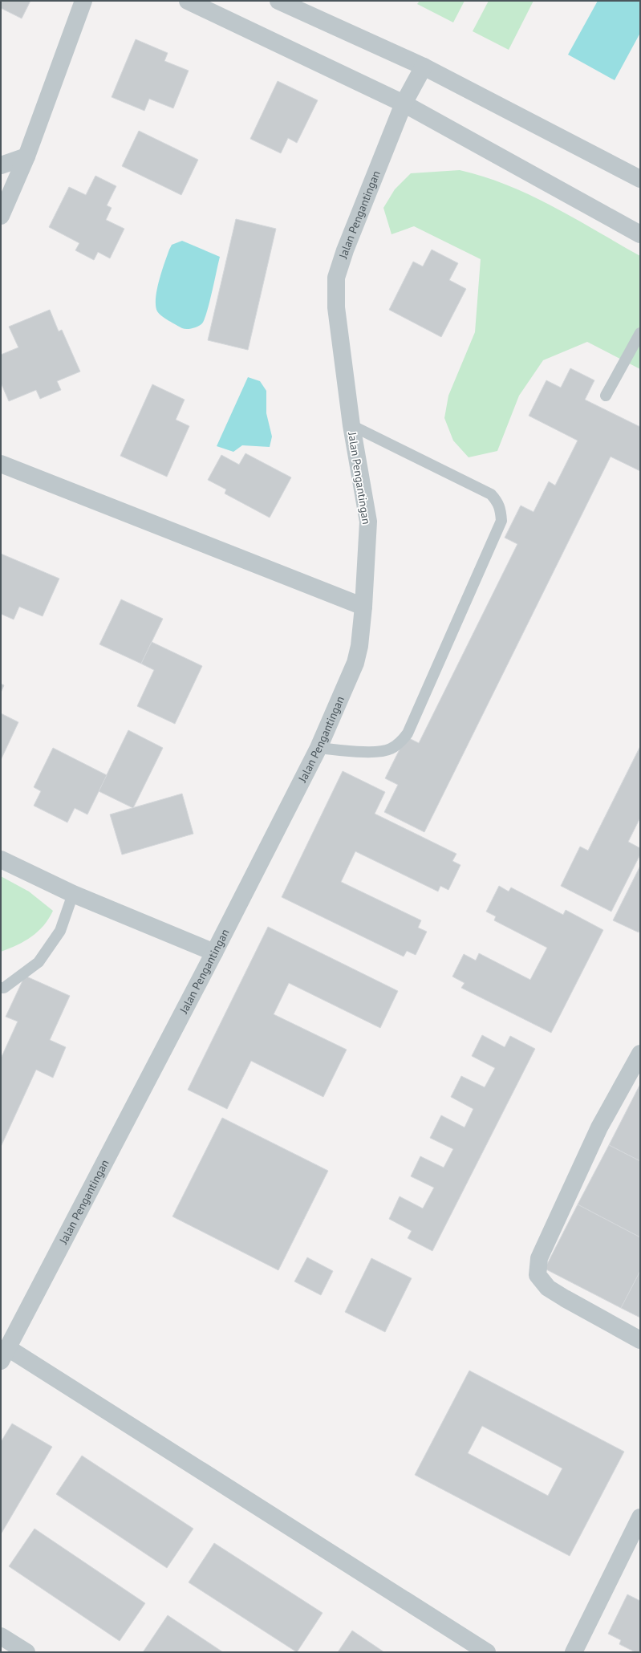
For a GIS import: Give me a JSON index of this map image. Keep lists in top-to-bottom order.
{
  "streets": {
    "street": ["Jalan Pengantingan"]
  }
}
